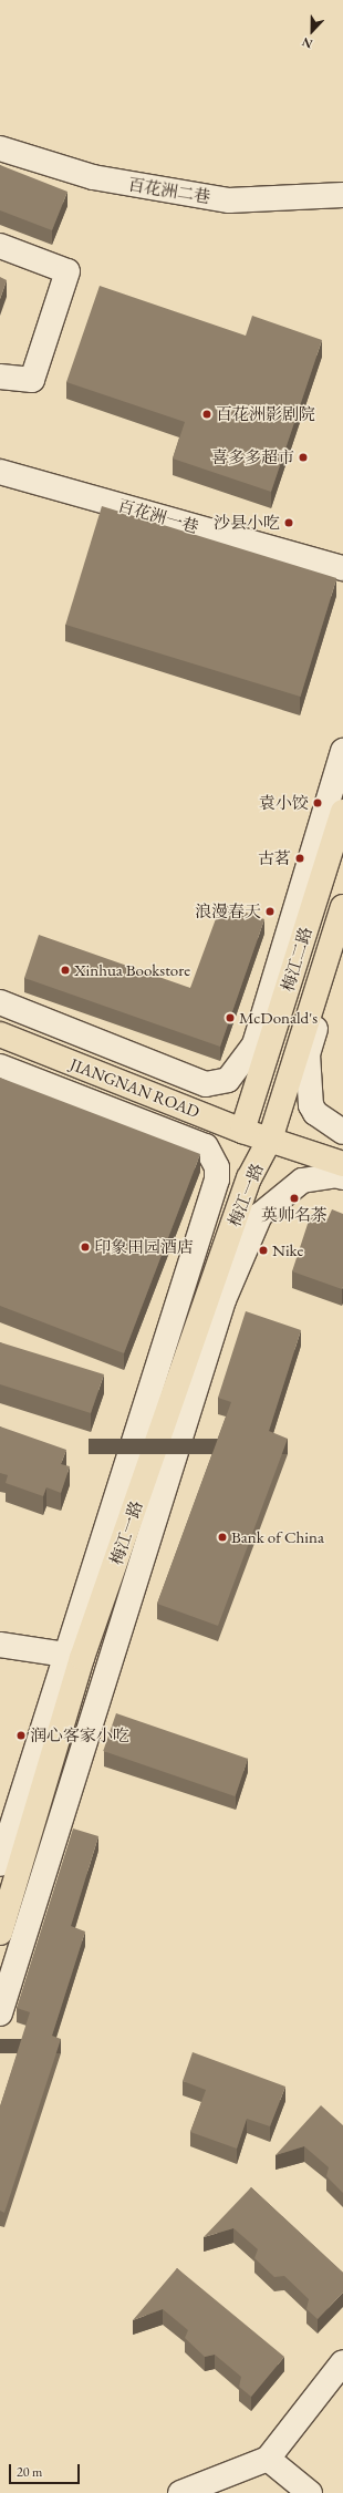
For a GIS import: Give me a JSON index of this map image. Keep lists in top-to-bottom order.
{
  "streets": {
    "main road": ["梅江二路", "JIANGNAN ROAD", "梅江一路"],
    "street": ["百花洲二巷", "百花洲一巷"]
  },
  "crossings": [
    ["梅江二路", "JIANGNAN ROAD"],
    ["梅江二路", "梅江一路"],
    ["JIANGNAN ROAD", "梅江一路"]
  ],
  "places": [
    "百花洲影剧院",
    "喜多多超市",
    "沙县小吃",
    "袁小饺",
    "古茗",
    "浪漫春天",
    "Xinhua Bookstore",
    "McDonald's",
    "英帅名茶",
    "印象田园酒店",
    "Nike",
    "Bank of China",
    "润心客家小吃"
  ],
  "scale_bar": "20 m",
  "north": "bottom"
}
